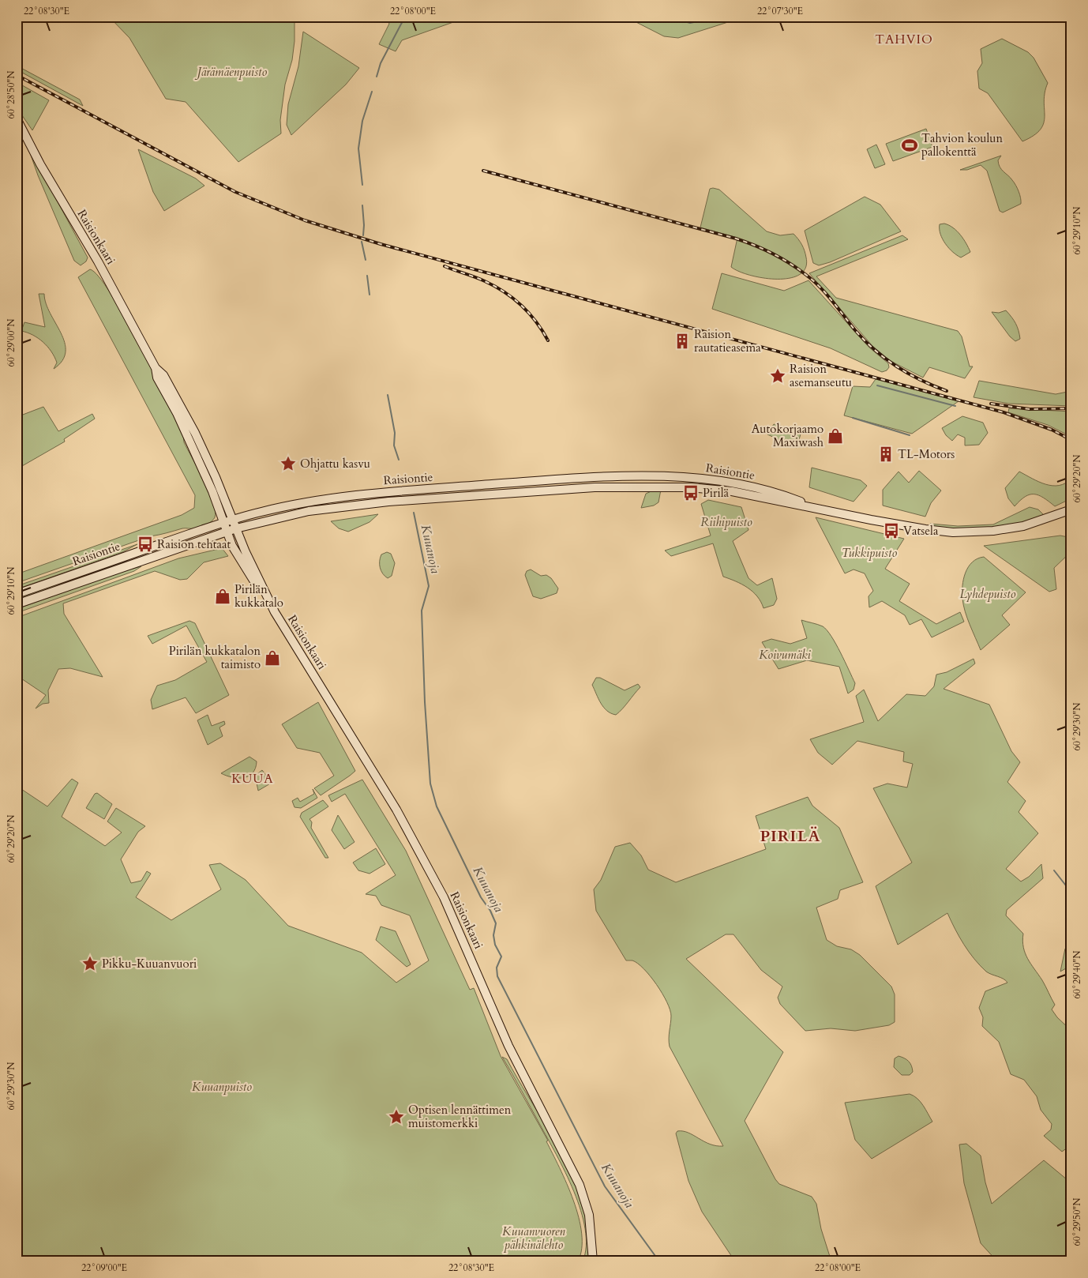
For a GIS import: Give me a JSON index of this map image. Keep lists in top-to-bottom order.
{
  "streets": {
    "main road": ["Raisionkaari", "Raisiontie"]
  },
  "crossings": [
    ["Raisionkaari", "Raisiontie"]
  ],
  "districts": ["TAHVIO", "KUUA", "PIRILÄ"],
  "water": ["Kuuanoja"],
  "parks": [
    "Järämäenpuisto",
    "Riihipuisto",
    "Tukkipuisto",
    "Lyhdepuisto",
    "Koivumäki",
    "Kuuanpuisto",
    "Kuuanvuoren pähkinälehto"
  ],
  "places": {
    "sports": ["Tahvion koulun pallokenttä"],
    "building": ["Raision rautatieasema", "TL-Motors"],
    "place": [
      "Raision asemanseutu",
      "Ohjattu kasvu",
      "Pikku-Kuuanvuori",
      "Optisen lennättimen muistomerkki"
    ],
    "shop": ["Autokorjaamo Maxiwash", "Pirilän kukkatalo", "Pirilän kukkatalon taimisto"],
    "bus stop": ["Pirilä", "Vatsela", "Raision tehtaat"]
  },
  "coordinates": [
    "22°08'30\"E",
    "22°08'00\"E",
    "22°07'30\"E",
    "60°28'50\"N",
    "60°29'10\"N",
    "60°29'00\"N",
    "60°29'20\"N",
    "60°29'30\"N",
    "60°29'40\"N",
    "60°29'50\"N",
    "22°09'00\"E"
  ]
}
